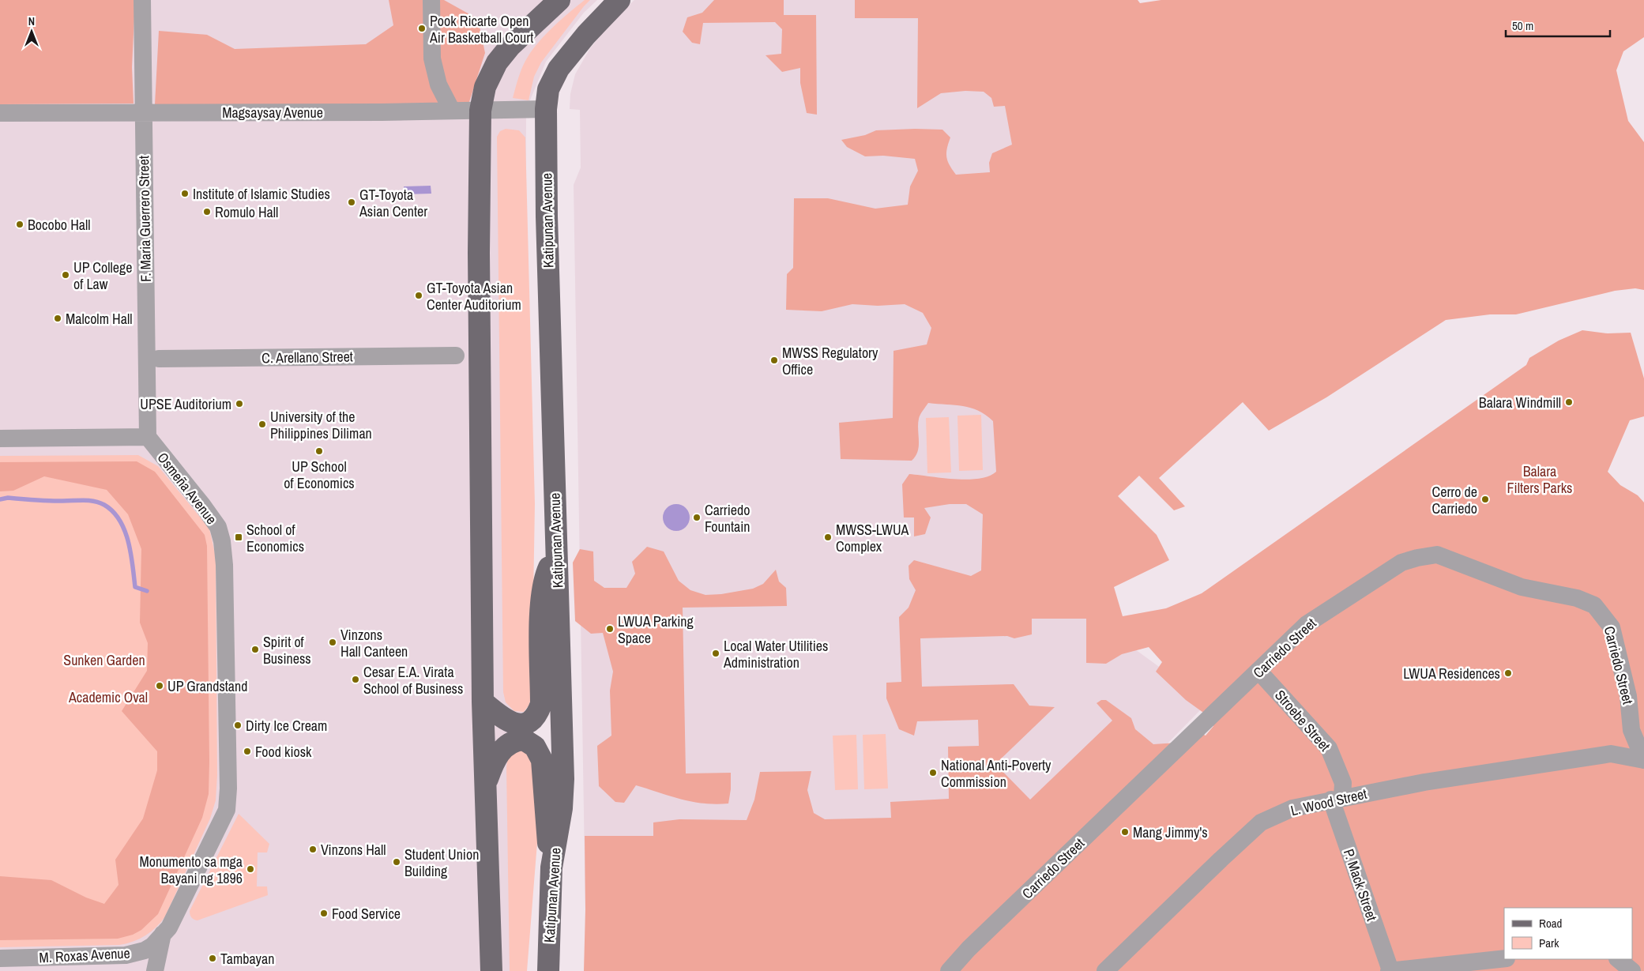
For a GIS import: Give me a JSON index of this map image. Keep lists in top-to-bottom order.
{
  "streets": {
    "main road": ["Katipunan Avenue"],
    "street": [
      "Magsaysay Avenue",
      "F. Maria Guerrero Street",
      "C. Arellano Street",
      "Osmeña Avenue",
      "Carriedo Street",
      "Stroebe Street",
      "L. Wood Street",
      "P. Mack Street",
      "M. Roxas Avenue"
    ]
  },
  "crossings": [
    ["Magsaysay Avenue", "F. Maria Guerrero Street"],
    ["Magsaysay Avenue", "Katipunan Avenue"],
    ["F. Maria Guerrero Street", "Osmeña Avenue"],
    ["Osmeña Avenue", "M. Roxas Avenue"],
    ["Carriedo Street", "Stroebe Street"],
    ["Carriedo Street", "L. Wood Street"],
    ["Stroebe Street", "L. Wood Street"],
    ["Stroebe Street", "P. Mack Street"],
    ["L. Wood Street", "P. Mack Street"]
  ],
  "parks": ["Balara Filters Parks", "Sunken Garden", "Academic Oval"],
  "places": {
    "other": [
      "Pook Ricarte Open Air Basketball Court",
      "Institute of Islamic Studies",
      "GT-Toyota Asian Center",
      "Romulo Hall",
      "Bocobo Hall",
      "UP College of Law",
      "GT-Toyota Asian Center Auditorium",
      "Malcolm Hall",
      "MWSS Regulatory Office",
      "Balara Windmill",
      "UPSE Auditorium",
      "University of the Philippines Diliman",
      "UP School of Economics",
      "Cerro de Carriedo",
      "Carriedo Fountain",
      "MWSS-LWUA Complex",
      "LWUA Parking Space",
      "Vinzons Hall Canteen",
      "Spirit of Business",
      "Local Water Utilities Administration",
      "LWUA Residences",
      "Cesar E.A. Virata School of Business",
      "UP Grandstand",
      "Dirty Ice Cream",
      "Food kiosk",
      "National Anti-Poverty Commission",
      "Mang Jimmy's",
      "Vinzons Hall",
      "Student Union Building",
      "Monumento sa mga Bayani ng 1896",
      "Food Service",
      "Tambayan"
    ],
    "transit": ["School of Economics"]
  },
  "legend": ["Road", "Park"],
  "scale_bar": "50 m",
  "north": "top"
}
